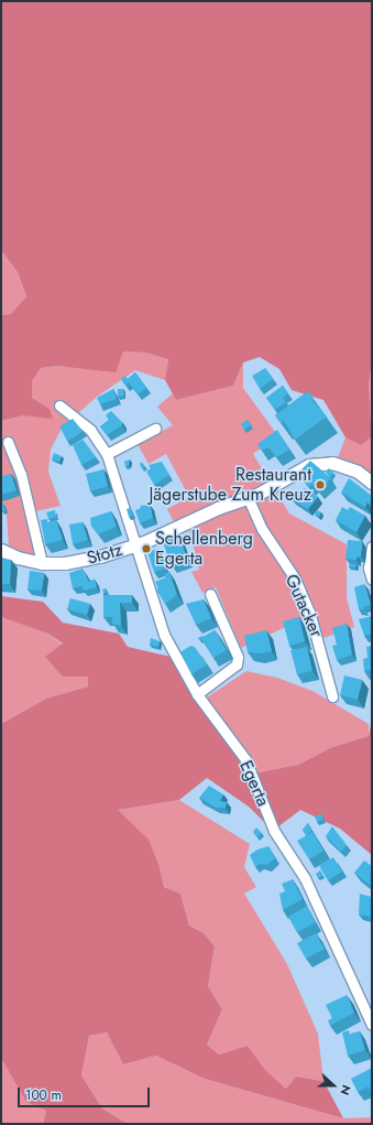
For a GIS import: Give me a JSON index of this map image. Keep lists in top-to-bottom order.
{
  "streets": {
    "street": ["Stotz", "Gutacker", "Egerta"]
  },
  "crossings": [
    ["Stotz", "Gutacker"],
    ["Stotz", "Egerta"]
  ],
  "places": ["Restaurant Jägerstube Zum Kreuz", "Schellenberg Egerta"],
  "scale_bar": "100 m",
  "north": "right"
}
